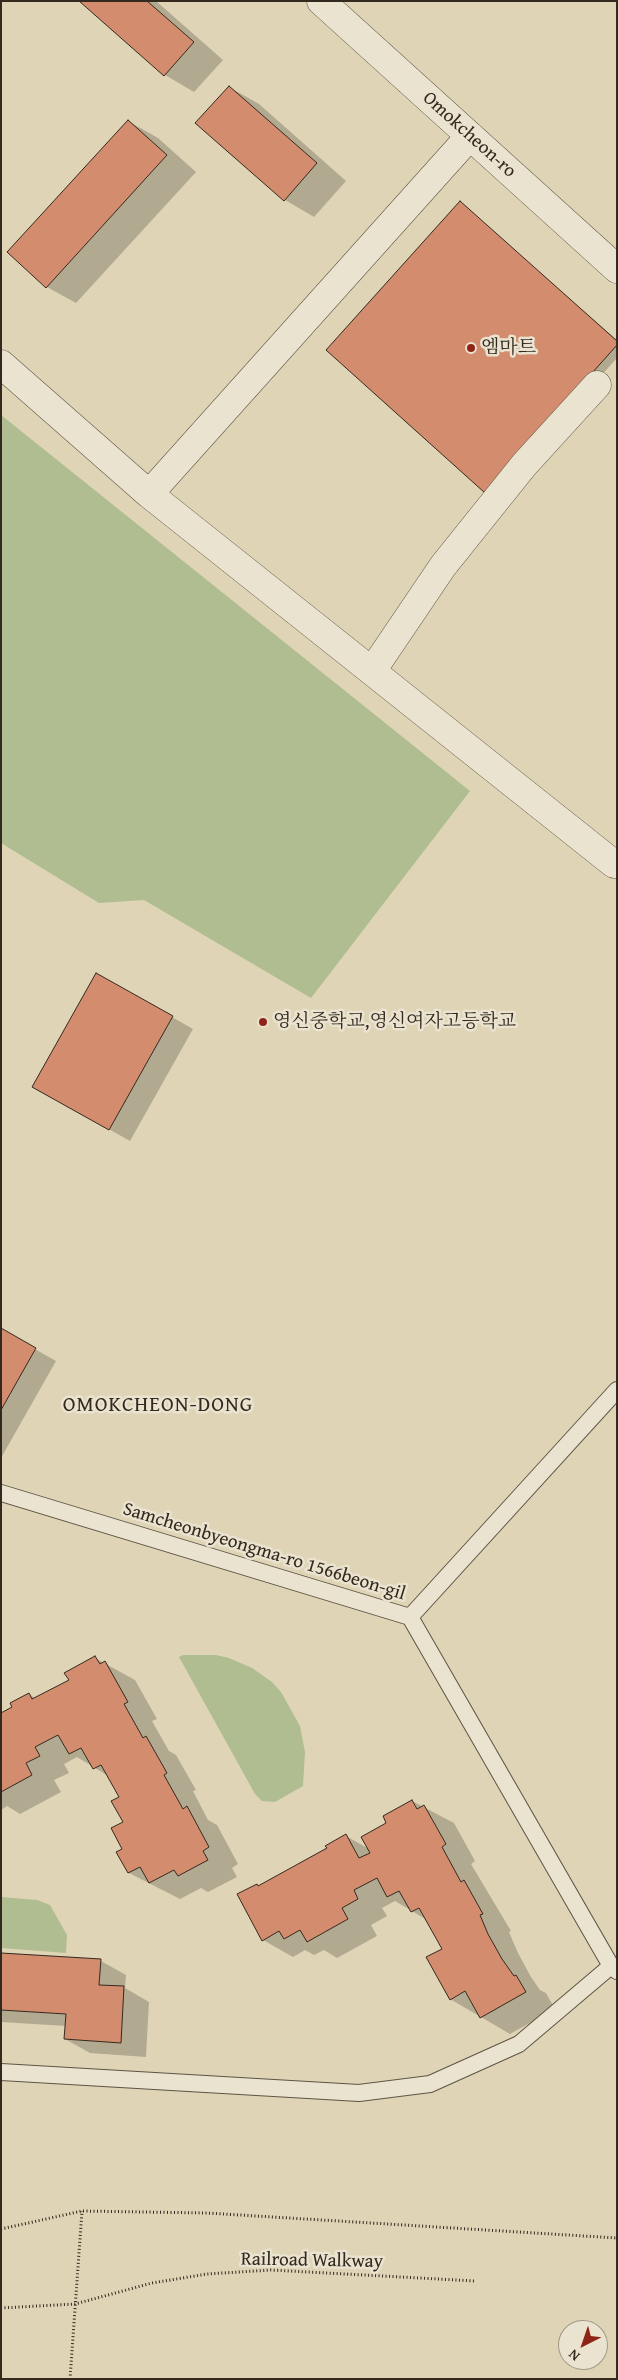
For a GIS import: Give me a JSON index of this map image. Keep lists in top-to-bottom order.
{
  "streets": {
    "street": ["Omokcheon-ro"],
    "lane": ["Samcheonbyeongma-ro 1566beon-gil"],
    "path": ["Railroad Walkway"]
  },
  "districts": ["OMOKCHEON-DONG"],
  "places": ["엠마트", "영신중학교,영신여자고등학교"],
  "north": "bottom left"
}
